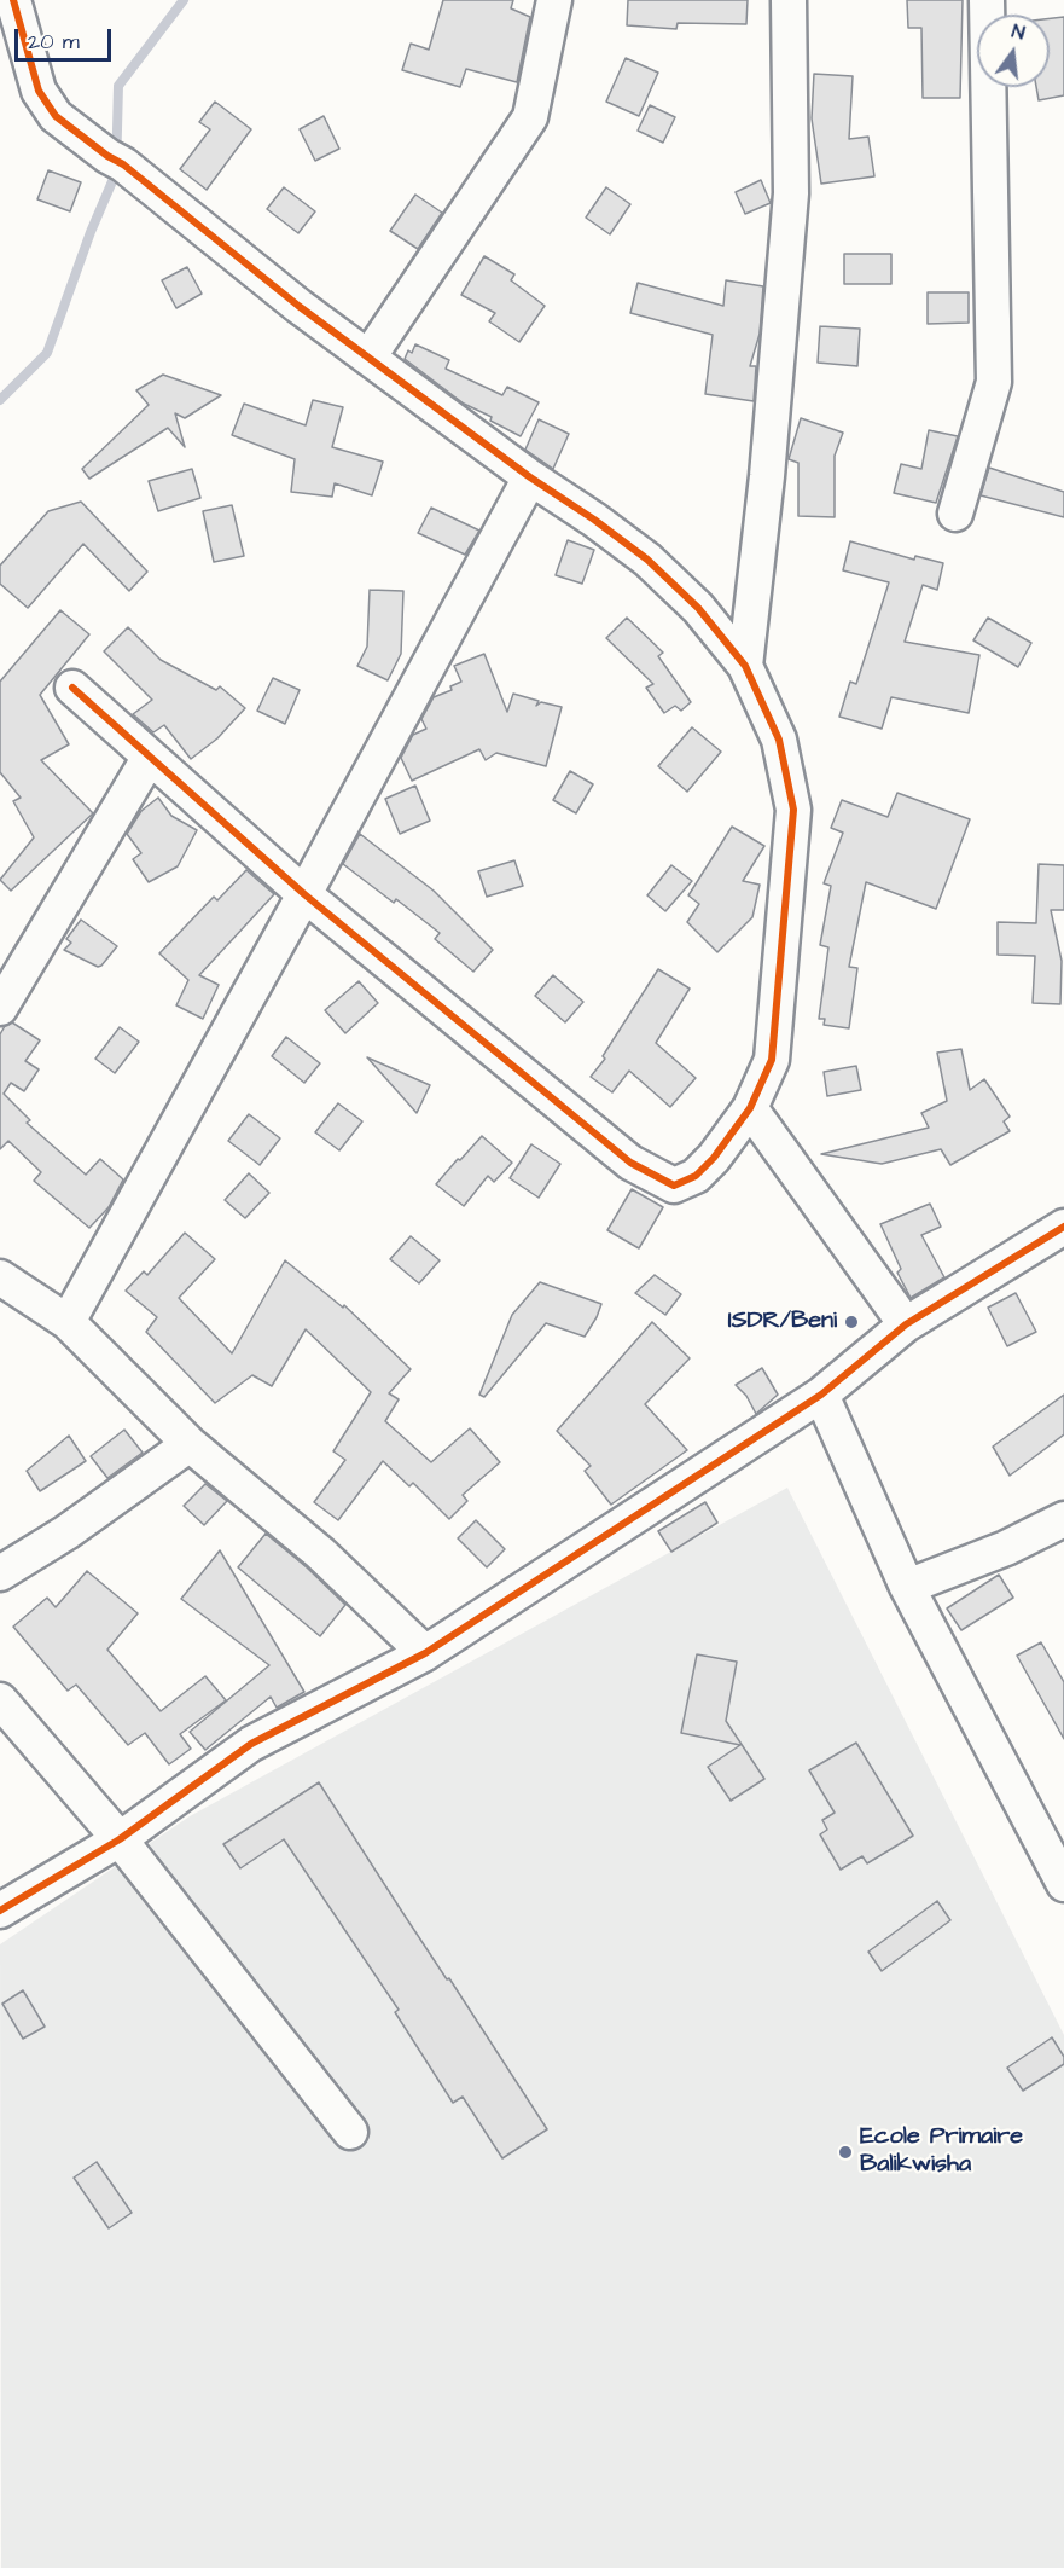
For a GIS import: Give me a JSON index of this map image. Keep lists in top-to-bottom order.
{
  "places": ["ISDR/Beni", "Ecole Primaire Balikwisha"],
  "scale_bar": "20 m",
  "north": "top"
}
